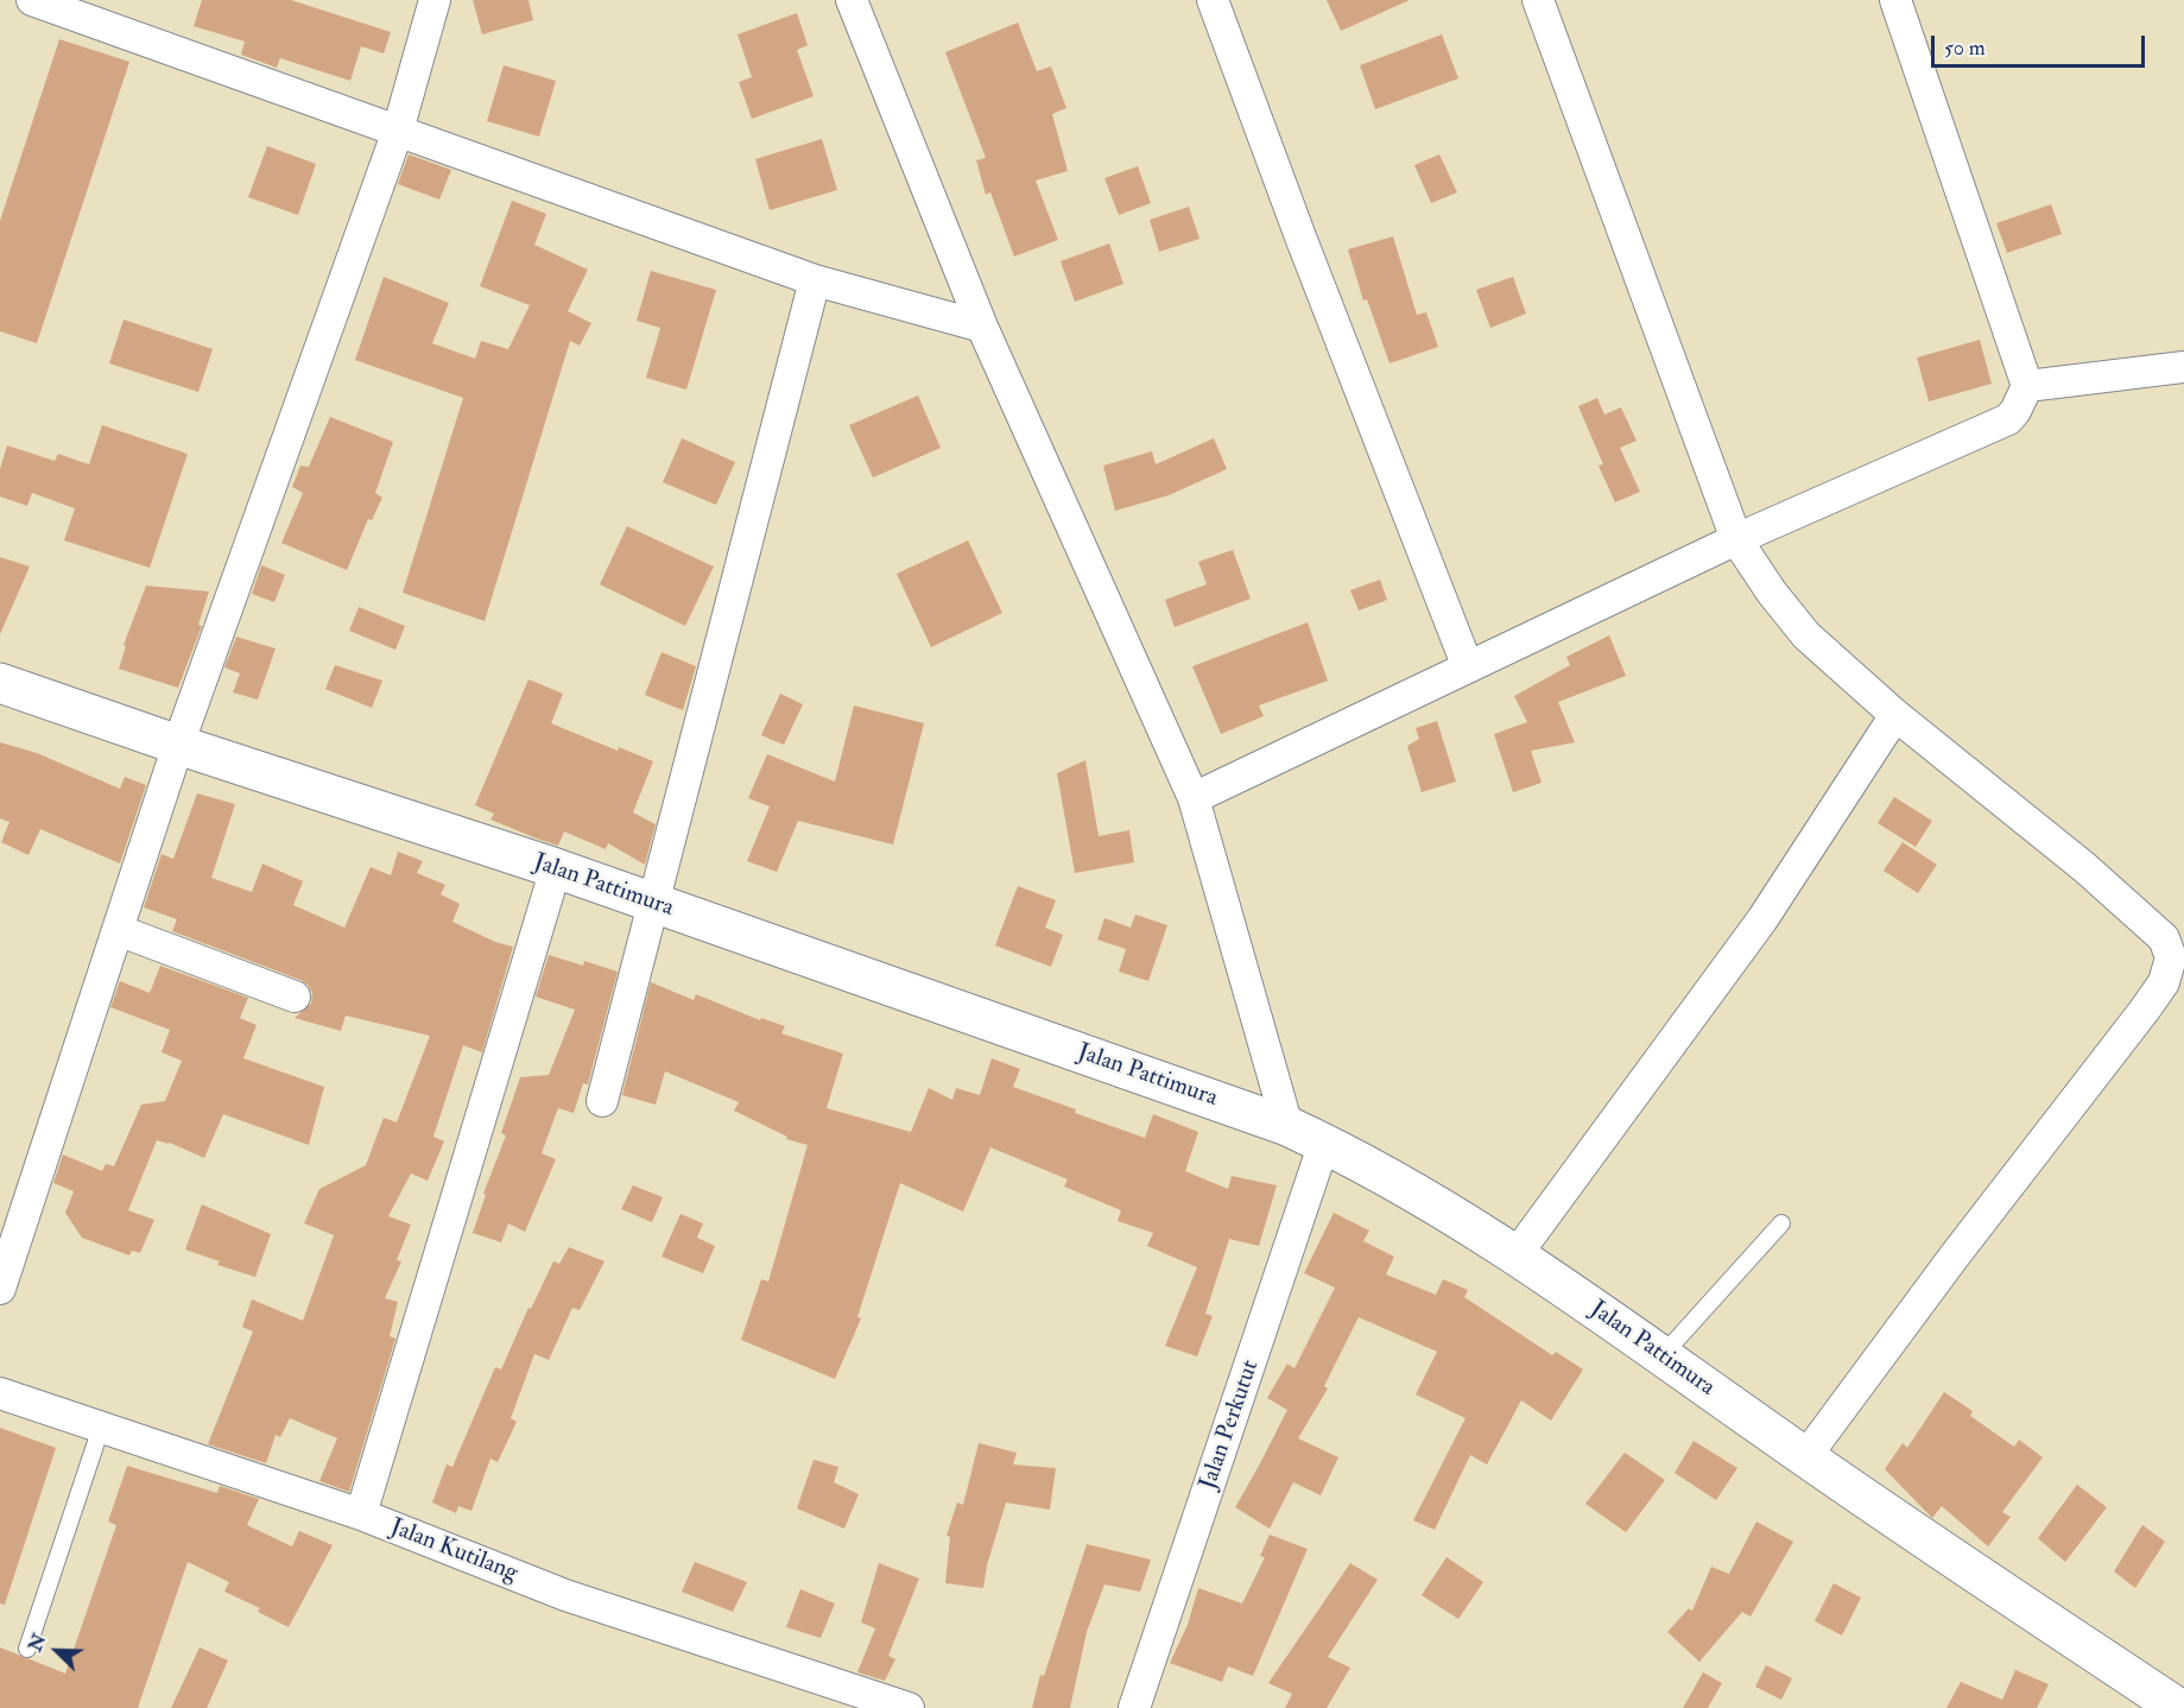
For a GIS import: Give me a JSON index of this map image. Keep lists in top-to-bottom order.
{
  "streets": {
    "main road": ["Jalan Pattimura"],
    "street": ["Jalan Perkutut", "Jalan Kutilang"]
  },
  "crossings": [
    ["Jalan Pattimura", "Jalan Perkutut"]
  ],
  "scale_bar": "50 m",
  "north": "top left"
}
